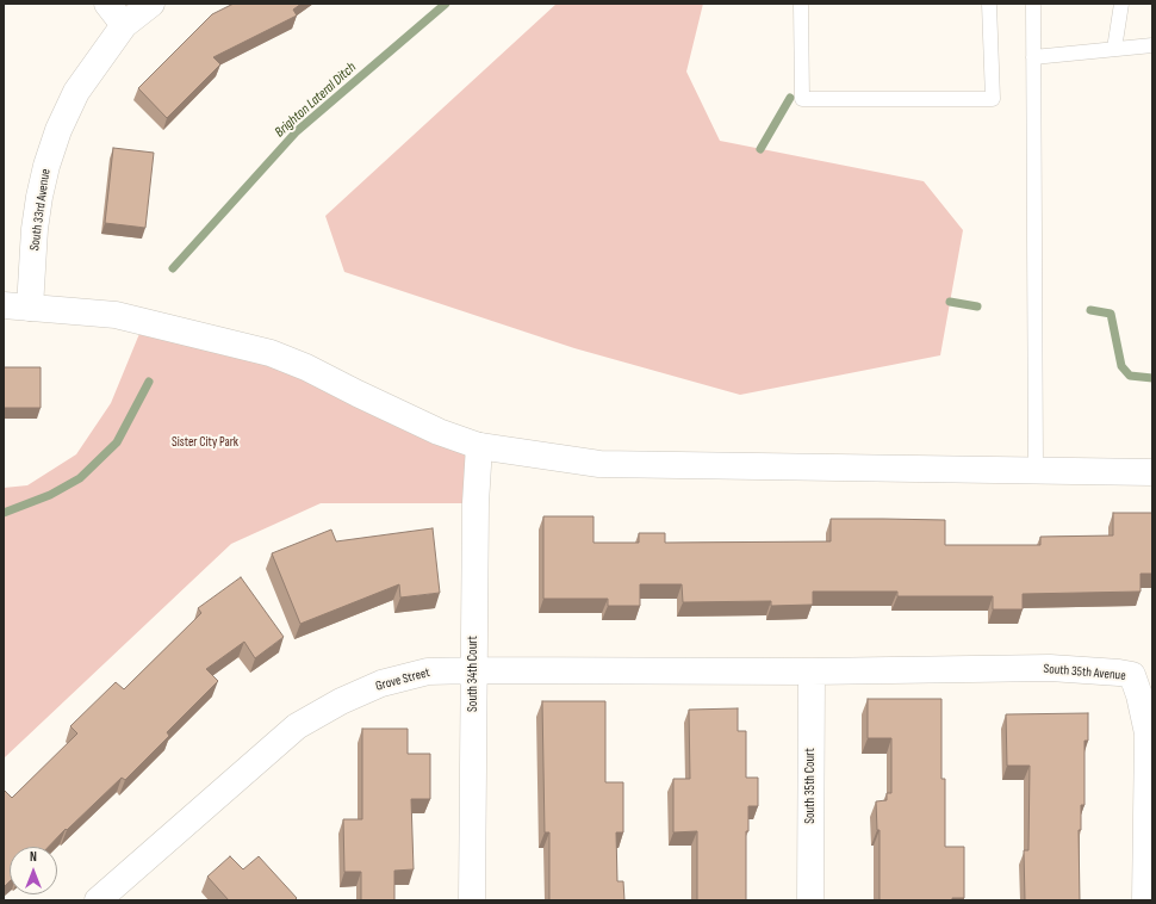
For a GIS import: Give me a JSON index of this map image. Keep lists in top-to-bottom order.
{
  "streets": {
    "street": [
      "South 33rd Avenue",
      "South 35th Avenue",
      "South 34th Court",
      "Grove Street",
      "South 35th Court"
    ]
  },
  "crossings": [
    ["South 35th Avenue", "Grove Street"],
    ["South 35th Avenue", "South 35th Court"],
    ["South 34th Court", "Grove Street"],
    ["Grove Street", "South 35th Court"]
  ],
  "water": ["Brighton Lateral Ditch"],
  "parks": ["Sister City Park"],
  "north": "top"
}
